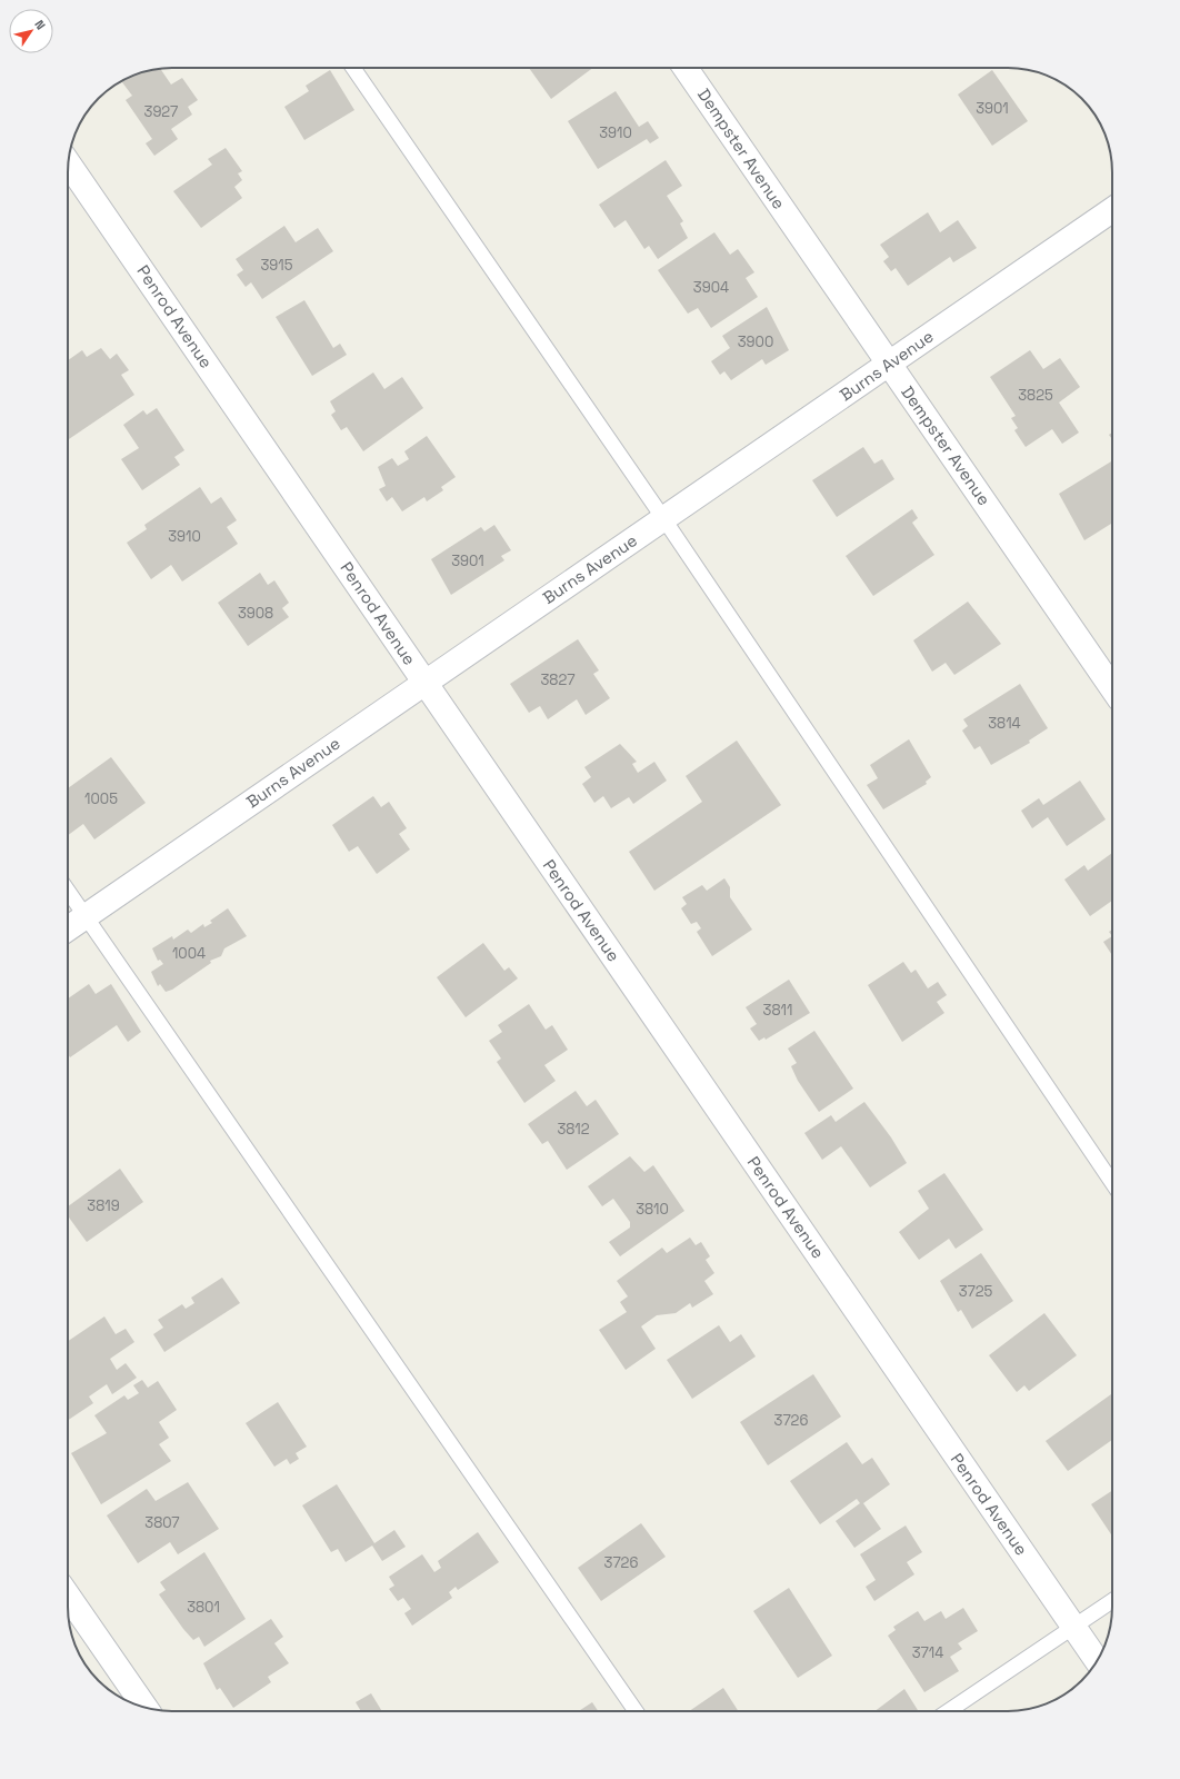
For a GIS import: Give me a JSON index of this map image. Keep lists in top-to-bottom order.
{
  "streets": {
    "street": ["Dempster Avenue", "Penrod Avenue", "Burns Avenue"]
  },
  "crossings": [
    ["Dempster Avenue", "Burns Avenue"],
    ["Penrod Avenue", "Burns Avenue"]
  ],
  "house_numbers": [
    "3901",
    "3927",
    "3910",
    "3915",
    "3904",
    "3900",
    "3825",
    "3910",
    "3901",
    "3908",
    "3827",
    "3814",
    "1005",
    "1004",
    "3811",
    "3812",
    "3819",
    "3810",
    "3725",
    "3726",
    "3807",
    "3726",
    "3801",
    "3714"
  ],
  "north": "top right"
}
